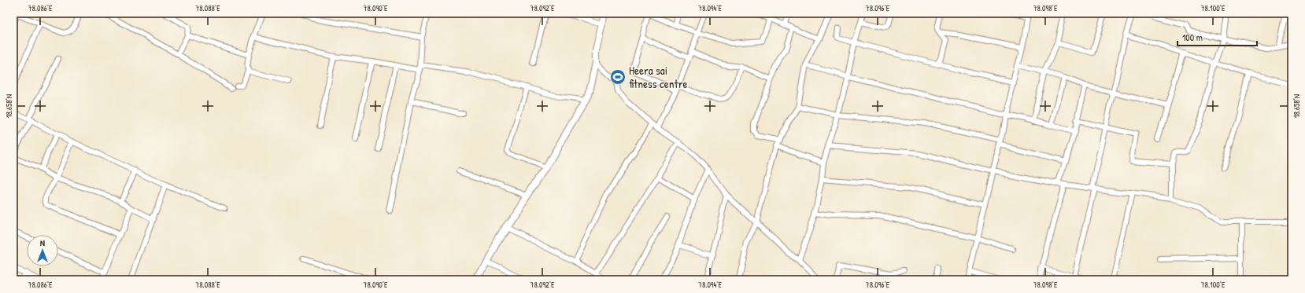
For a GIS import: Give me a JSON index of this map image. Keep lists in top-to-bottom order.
{
  "places": {
    "sports": ["Heera sai fitness centre"]
  },
  "scale_bar": "100 m",
  "north": "top",
  "coordinates": [
    "78.086°E",
    "78.088°E",
    "78.090°E",
    "78.092°E",
    "78.094°E",
    "78.096°E",
    "78.098°E",
    "78.100°E",
    "18.658°N"
  ]
}
